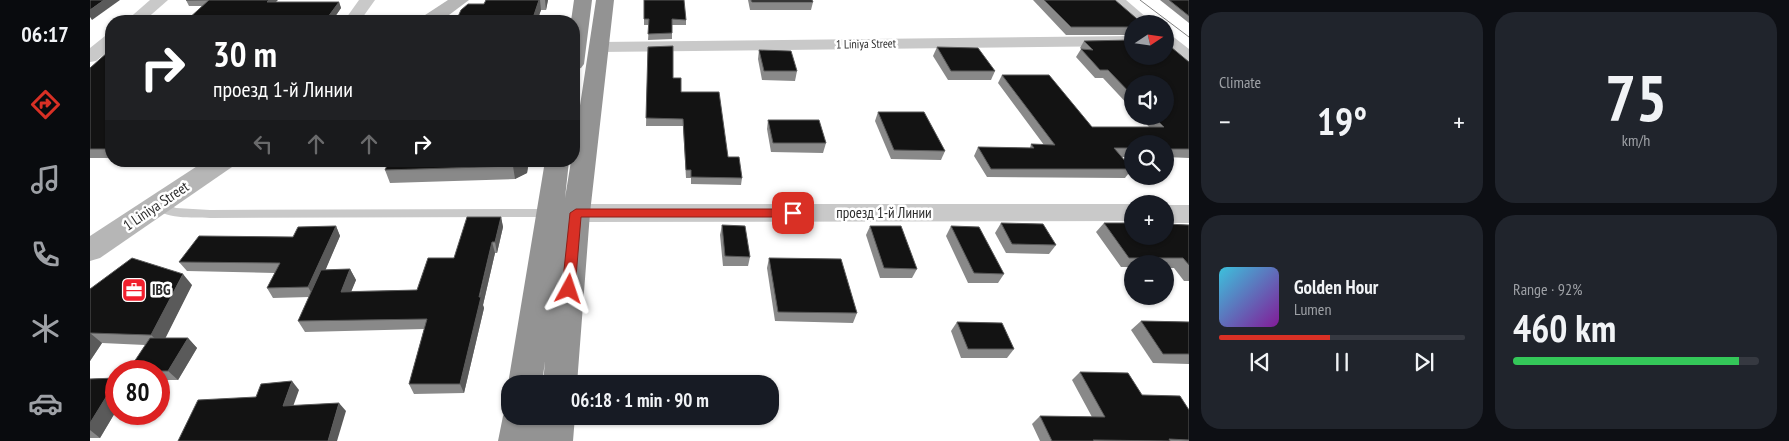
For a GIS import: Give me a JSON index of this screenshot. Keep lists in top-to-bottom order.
{
  "streets": {
    "street": ["1 Liniya Street", "проезд 1-й Линии"]
  },
  "places": {
    "office": ["IBG"]
  },
  "north": "right",
  "page": {
    "tabs": "06:17",
    "tile": [
      "Climate",
      ["75", "km/h"],
      ["Range · 92%", "460 km"]
    ],
    "map_buttons": ["+", "−"],
    "turn": ["30 m", "проезд 1-й Линии"],
    "heat": ["−", "19°", "+"],
    "song": ["Golden Hour", "Lumen"],
    "limit": "80",
    "trip": "06:18 · 1 min · 90 m"
  }
}
